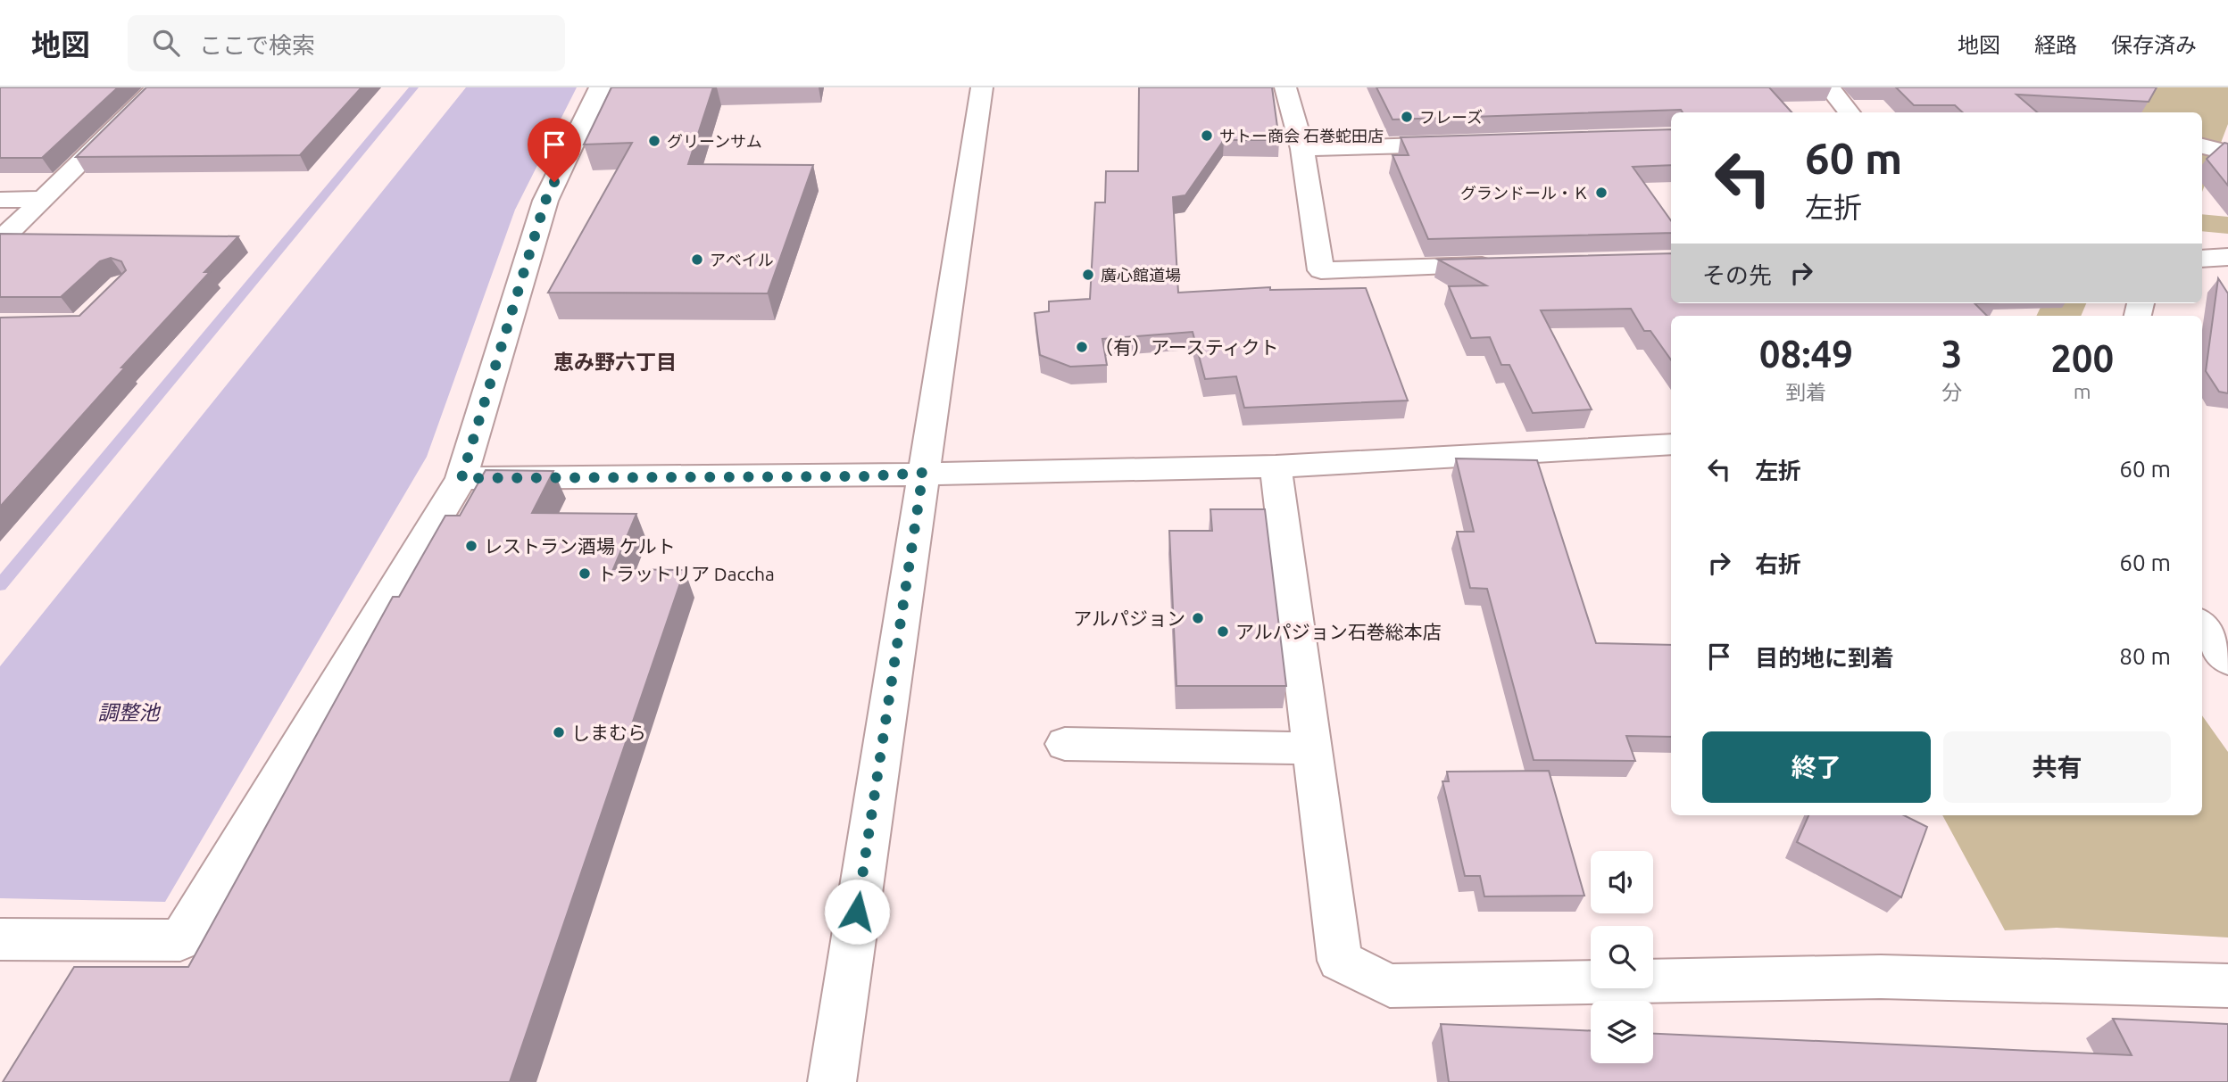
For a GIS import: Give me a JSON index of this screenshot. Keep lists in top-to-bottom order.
{
  "districts": ["恵み野六丁目"],
  "water": ["調整池"],
  "places": [
    "フレーズ",
    "サトー商会 石巻蛇田店",
    "グリーンサム",
    "グランドール・Ｋ",
    "アベイル",
    "廣心館道場",
    "（有）アースティクト",
    "レストラン酒場 ケルト",
    "トラットリア Daccha",
    "アルパジョン",
    "アルパジョン石巻総本店",
    "しまむら"
  ],
  "page": {
    "header": "地図",
    "search": "ここで検索",
    "nav": ["地図", "経路", "保存済み"],
    "turn": ["60 m", "左折"],
    "then": "その先",
    "eta": [
      "08:49",
      "到着",
      "3",
      "分",
      "200",
      "m"
    ],
    "list": [
      {
        "name": "左折",
        "value": "60 m"
      },
      {
        "name": "右折",
        "value": "60 m"
      },
      {
        "name": "目的地に到着",
        "value": "80 m"
      }
    ],
    "buttons": ["終了", "共有"]
  }
}
